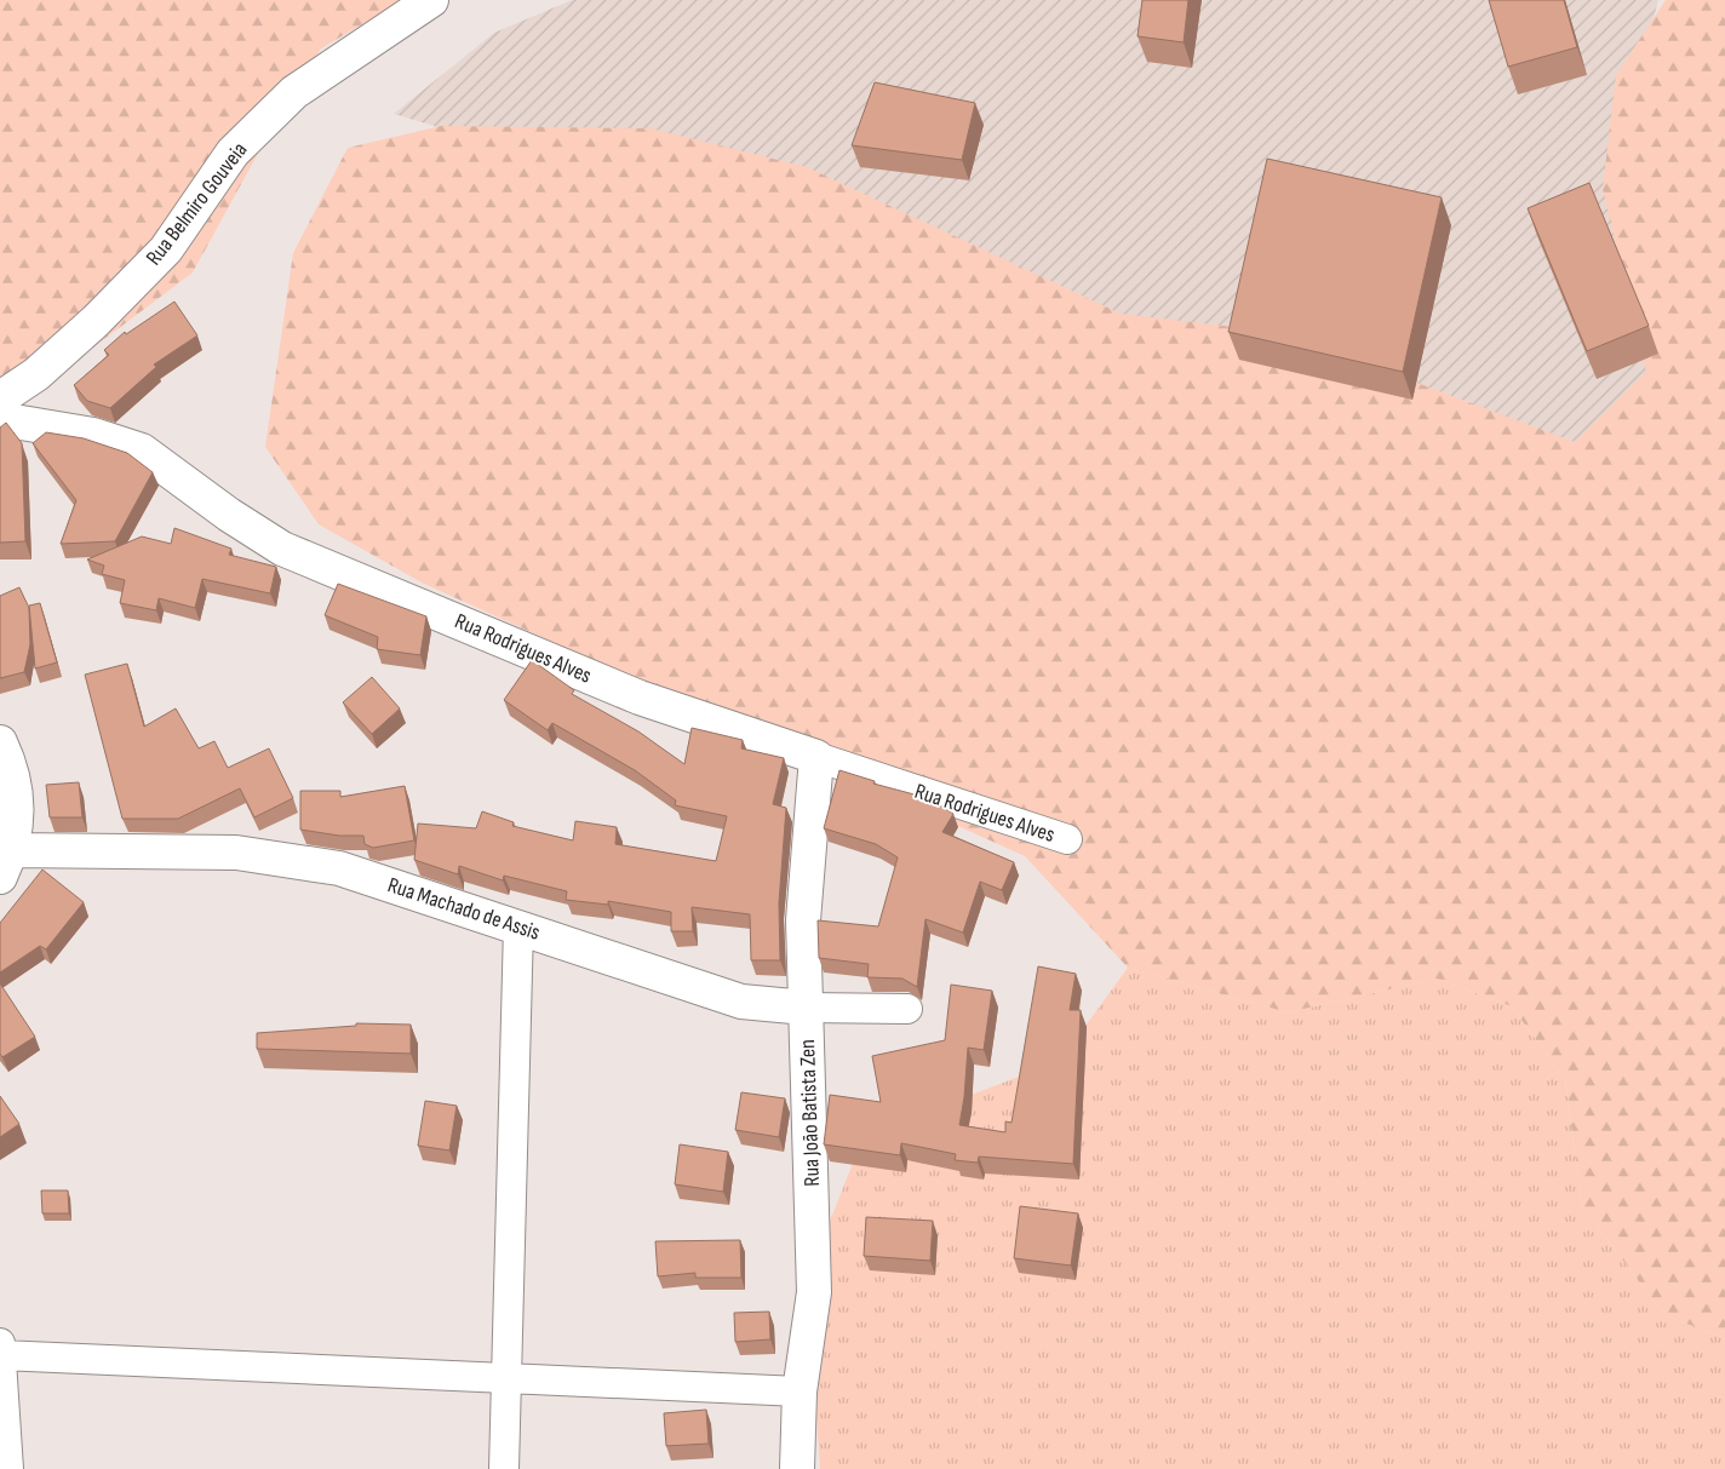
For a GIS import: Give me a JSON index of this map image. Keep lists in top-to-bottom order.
{
  "streets": {
    "street": [
      "Rua Belmiro Gouveia",
      "Rua Rodrigues Alves",
      "Rua Machado de Assis",
      "Rua João Batista Zen"
    ]
  },
  "crossings": [
    ["Rua Rodrigues Alves", "Rua João Batista Zen"],
    ["Rua Machado de Assis", "Rua João Batista Zen"]
  ]
}
